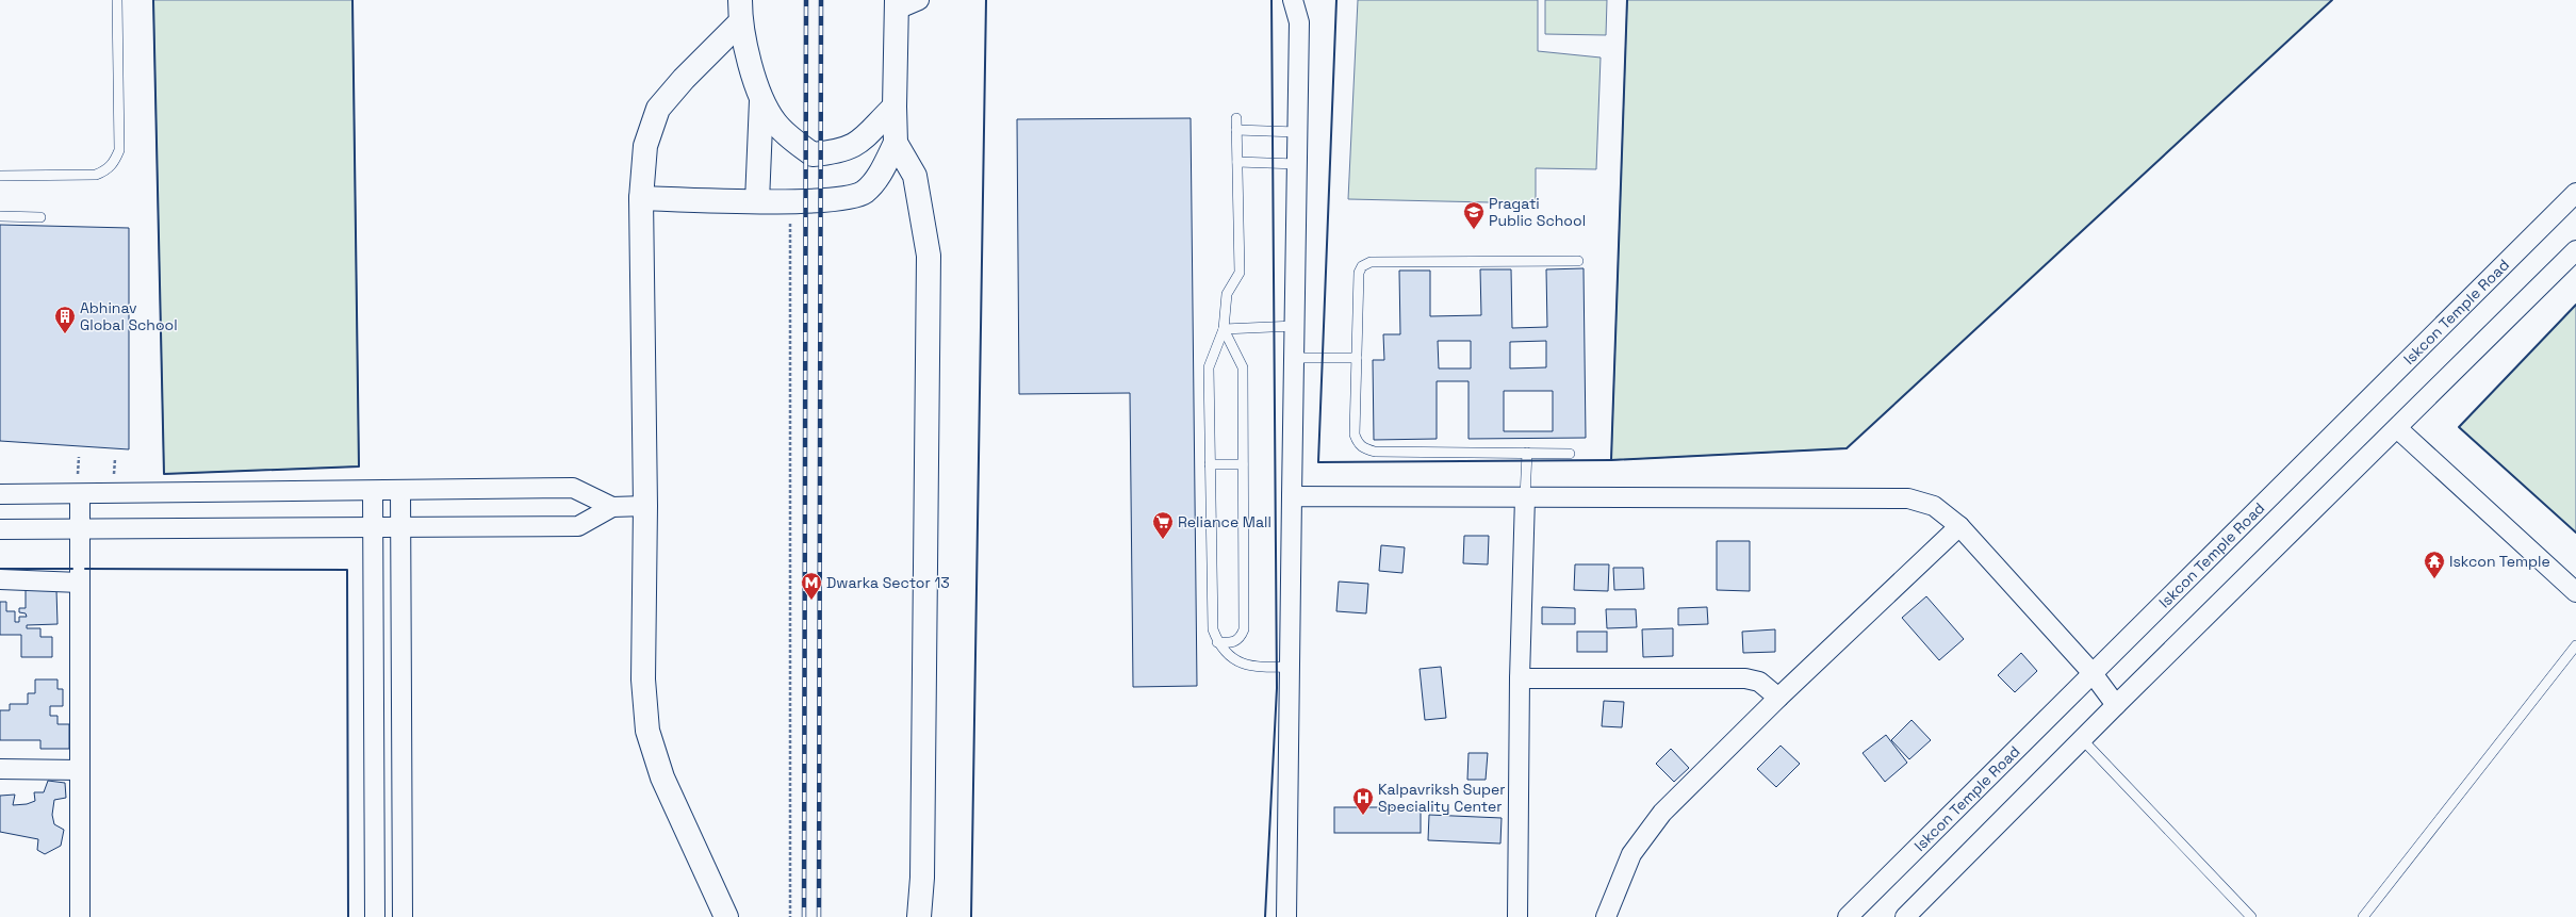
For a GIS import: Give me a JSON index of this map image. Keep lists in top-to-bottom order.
{
  "streets": {
    "street": ["Iskcon Temple Road"]
  },
  "places": {
    "school or university": ["Pragati Public School"],
    "building": ["Abhinav Global School"],
    "supermarket": ["Reliance Mall"],
    "temple": ["Iskcon Temple"],
    "metro station": ["Dwarka Sector 13"],
    "hospital": ["Kalpavriksh Super Speciality Center"]
  }
}
